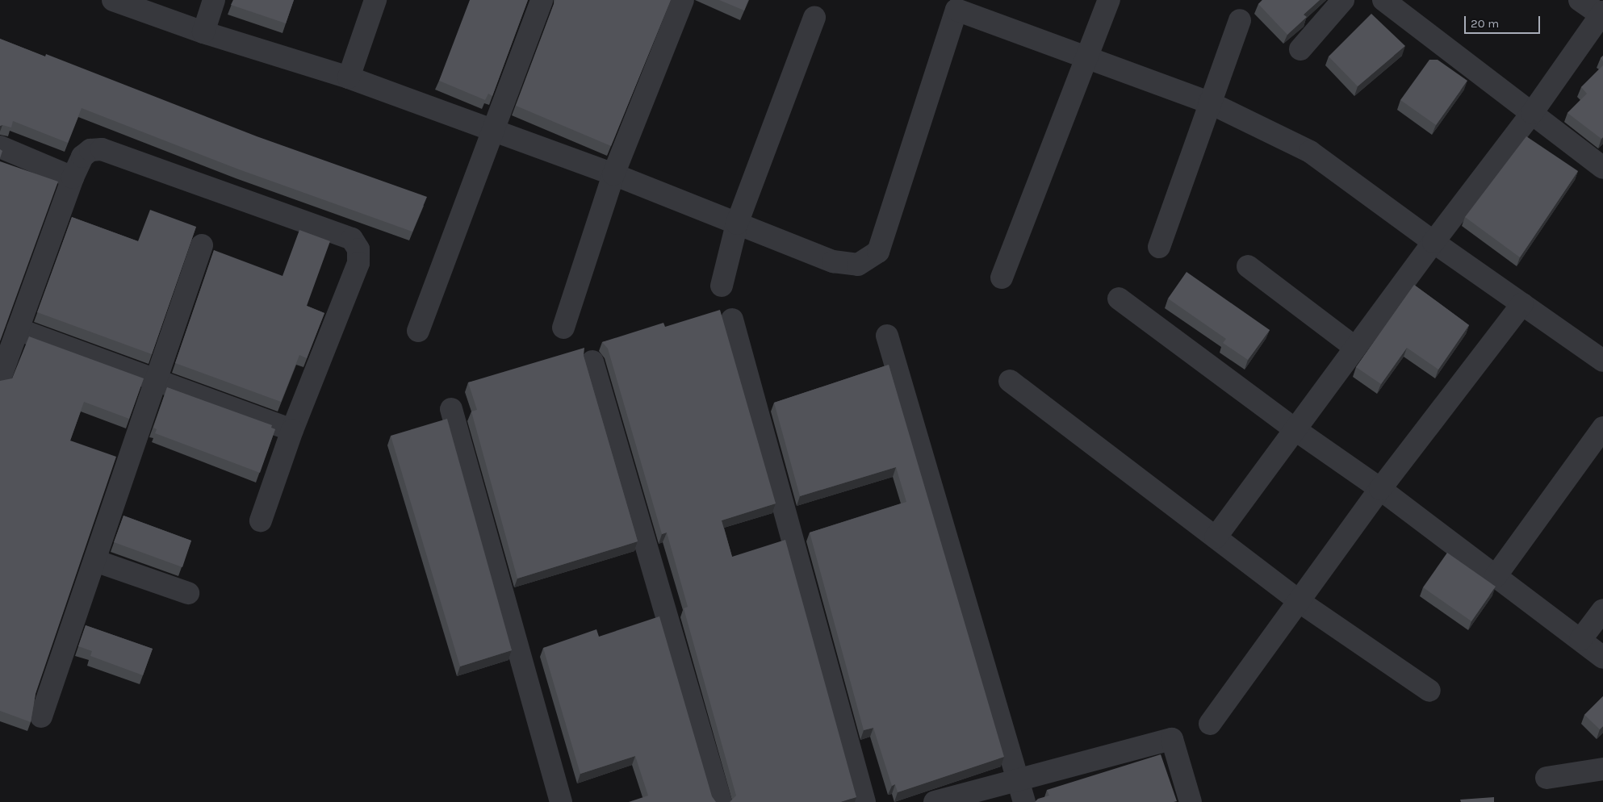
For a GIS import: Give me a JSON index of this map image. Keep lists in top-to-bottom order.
{
  "scale_bar": "20 m"
}
